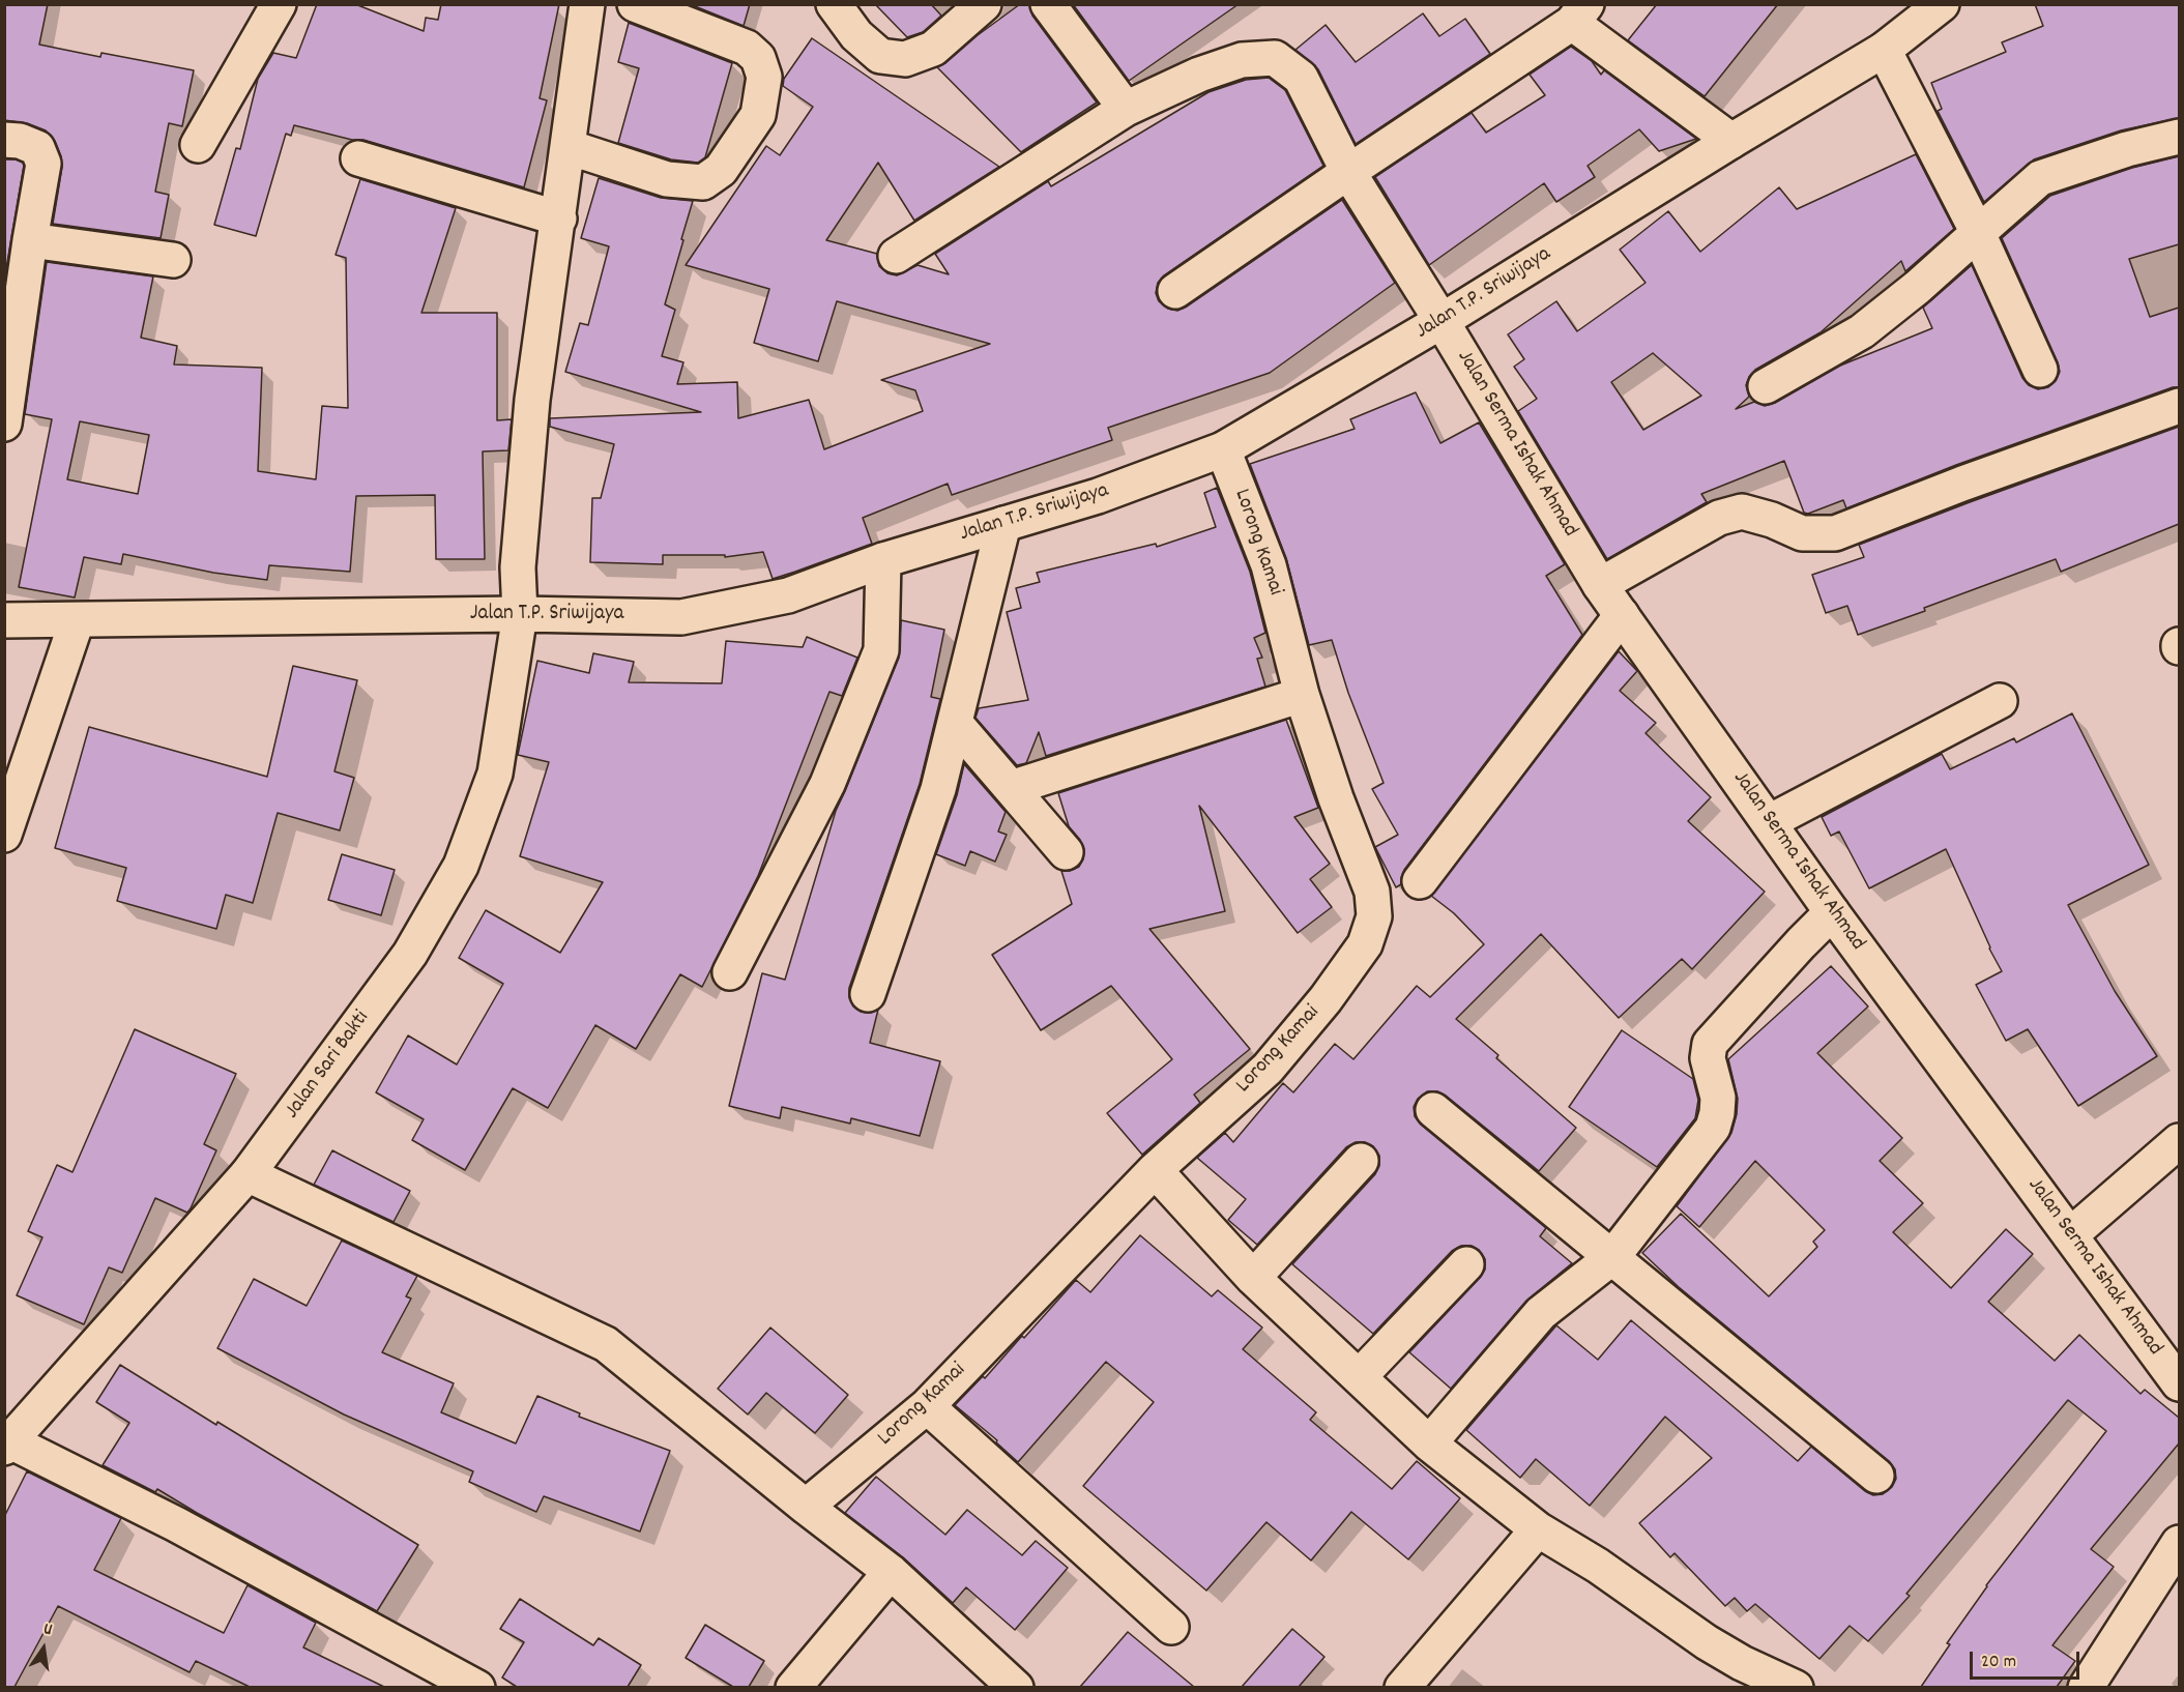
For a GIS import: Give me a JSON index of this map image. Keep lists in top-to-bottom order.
{
  "streets": {
    "street": [
      "Jalan T.P. Sriwijaya",
      "Jalan Serma Ishak Ahmad",
      "Lorong Kamai",
      "Jalan Sari Bakti"
    ]
  },
  "crossings": [
    ["Jalan T.P. Sriwijaya", "Jalan Serma Ishak Ahmad"],
    ["Jalan T.P. Sriwijaya", "Lorong Kamai"],
    ["Jalan T.P. Sriwijaya", "Jalan Sari Bakti"]
  ],
  "scale_bar": "20 m",
  "north": "top"
}
